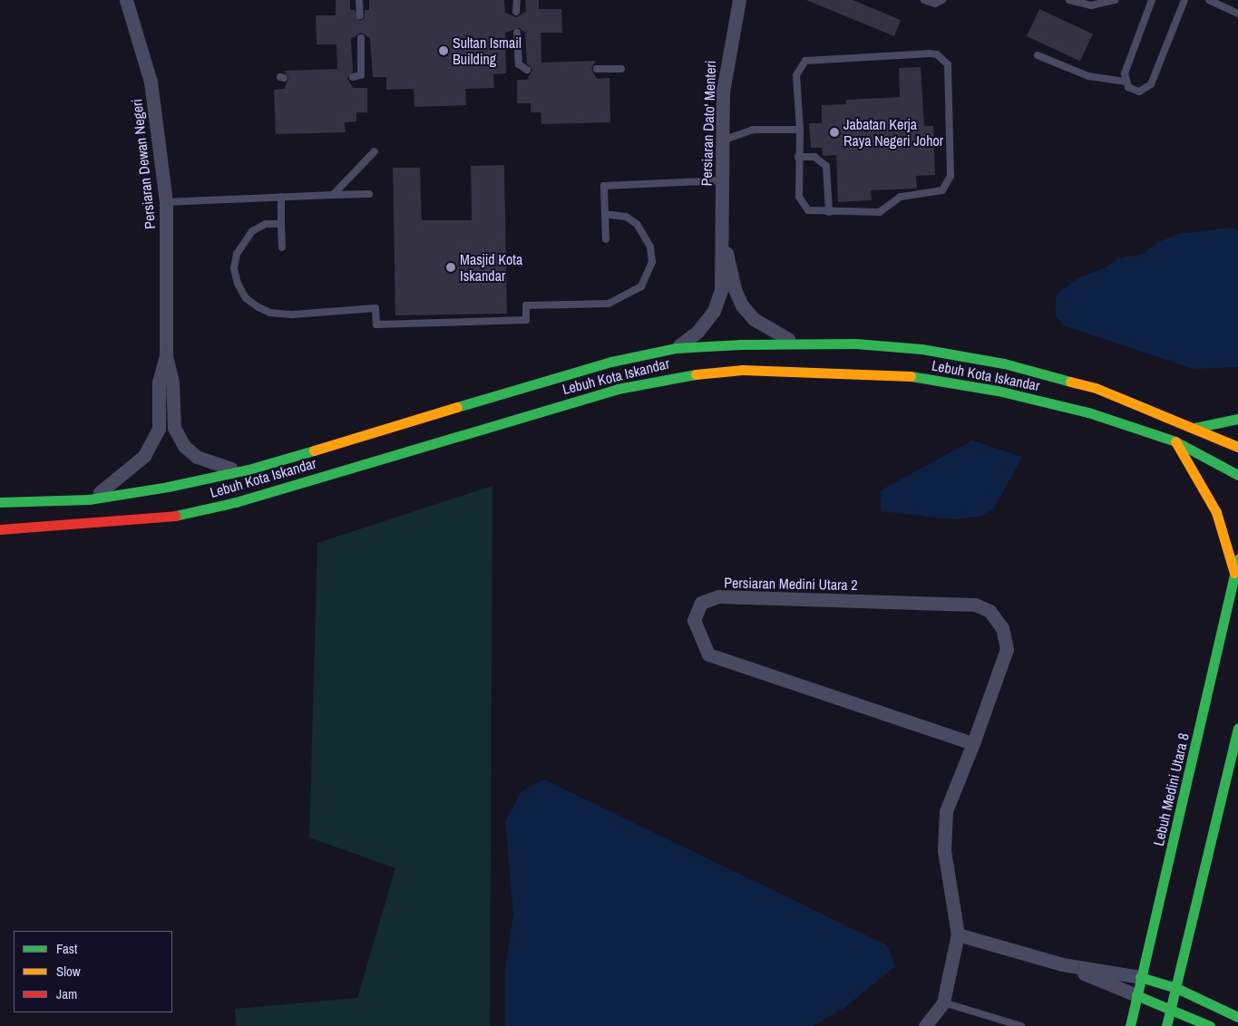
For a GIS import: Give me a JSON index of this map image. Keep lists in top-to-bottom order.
{
  "streets": {
    "main road": ["Lebuh Kota Iskandar", "Lebuh Medini Utara 8"],
    "street": ["Persiaran Dato' Menteri", "Persiaran Dewan Negeri", "Persiaran Medini Utara 2"]
  },
  "crossings": [
    ["Persiaran Dato' Menteri", "Lebuh Kota Iskandar"],
    ["Persiaran Dewan Negeri", "Lebuh Kota Iskandar"]
  ],
  "places": ["Sultan Ismail Building", "Jabatan Kerja Raya Negeri Johor", "Masjid Kota Iskandar"],
  "legend": ["Fast", "Slow", "Jam"]
}
